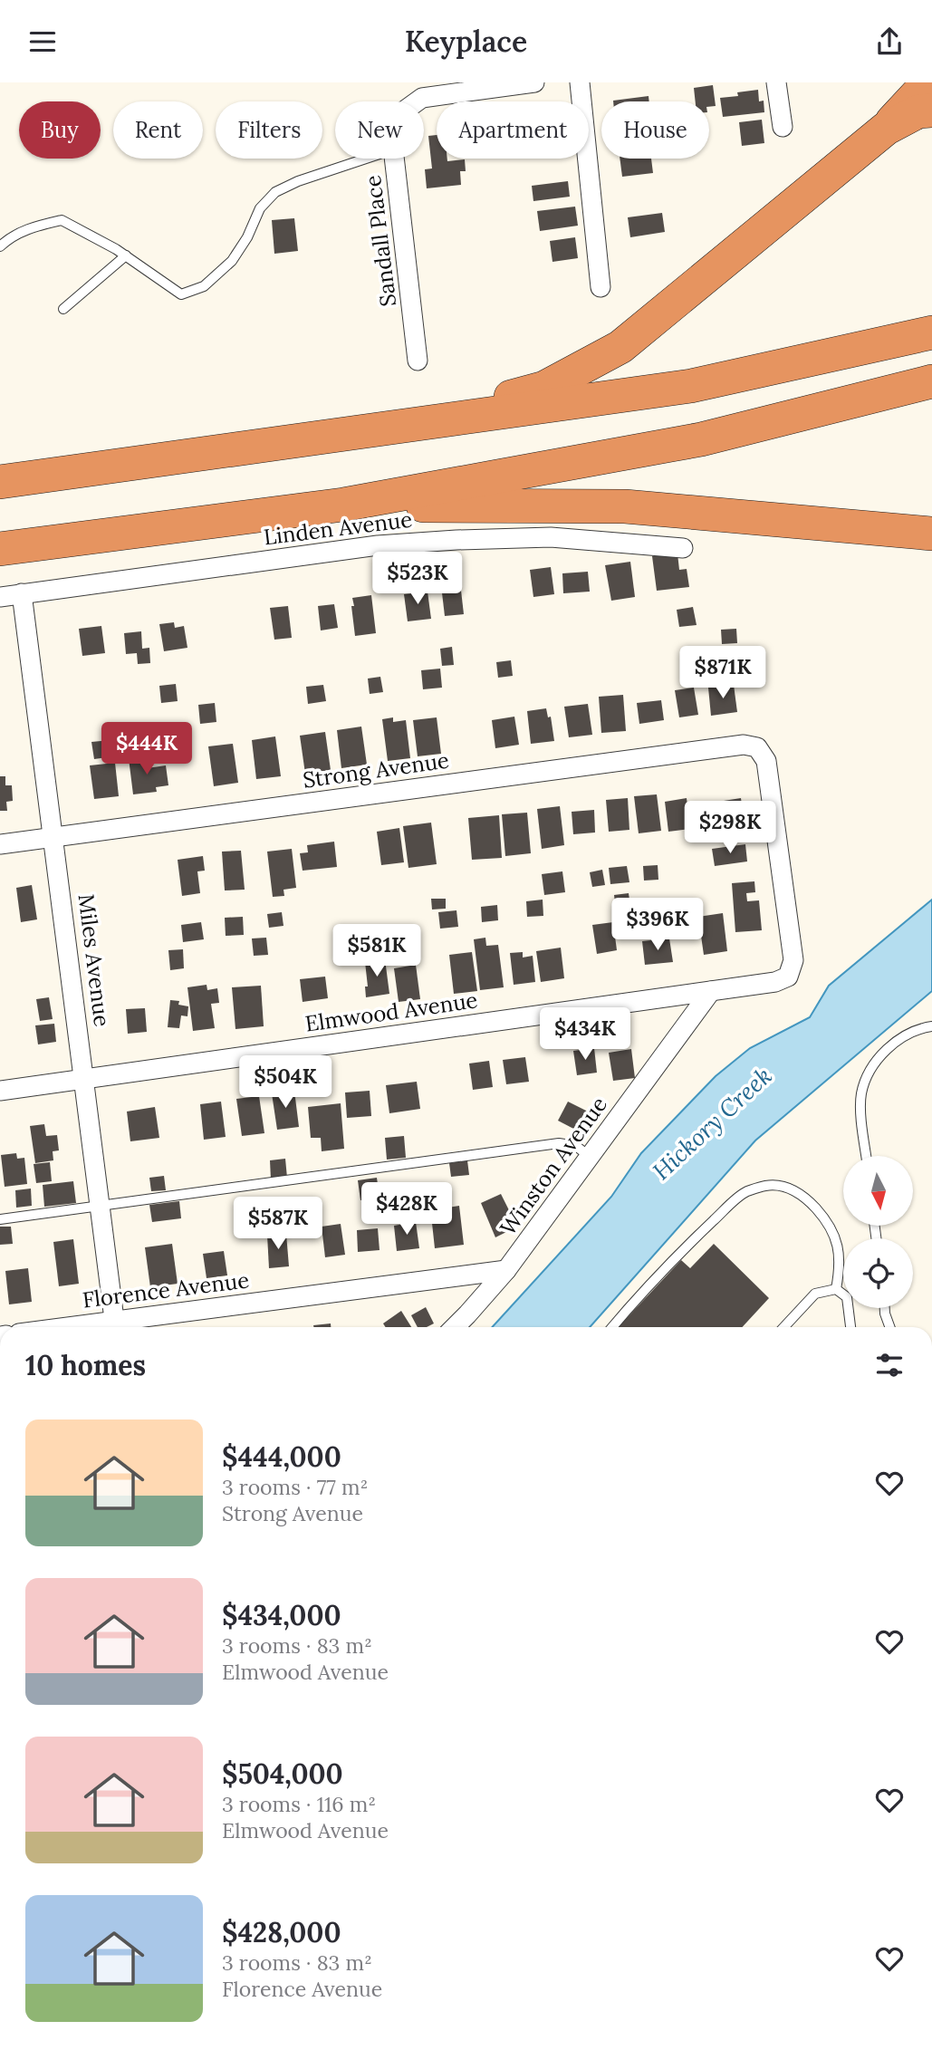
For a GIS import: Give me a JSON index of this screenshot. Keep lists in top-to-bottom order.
{
  "streets": {
    "street": [
      "Sandall Place",
      "Linden Avenue",
      "Strong Avenue",
      "Miles Avenue",
      "Elmwood Avenue",
      "Winston Avenue",
      "Florence Avenue"
    ]
  },
  "crossings": [
    ["Linden Avenue", "Miles Avenue"],
    ["Strong Avenue", "Miles Avenue"],
    ["Strong Avenue", "Elmwood Avenue"],
    ["Miles Avenue", "Elmwood Avenue"],
    ["Miles Avenue", "Florence Avenue"],
    ["Elmwood Avenue", "Winston Avenue"],
    ["Winston Avenue", "Florence Avenue"]
  ],
  "water": ["Hickory Creek"],
  "north": "bottom",
  "page": {
    "header": "Keyplace",
    "chip": [
      "Buy",
      "Rent",
      "Filters",
      "New",
      "Apartment",
      "House"
    ],
    "price": [
      "$523K",
      "$871K",
      "$444K",
      "$298K",
      "$396K",
      "$581K",
      "$434K",
      "$504K",
      "$428K",
      "$587K"
    ],
    "heading": "10 homes",
    "list": [
      {
        "name": "$444,000",
        "note": "3 rooms · 77 m² · Strong Avenue"
      },
      {
        "name": "$434,000",
        "note": "3 rooms · 83 m² · Elmwood Avenue"
      },
      {
        "name": "$504,000",
        "note": "3 rooms · 116 m² · Elmwood Avenue"
      },
      {
        "name": "$428,000",
        "note": "3 rooms · 83 m² · Florence Avenue"
      }
    ]
  }
}
